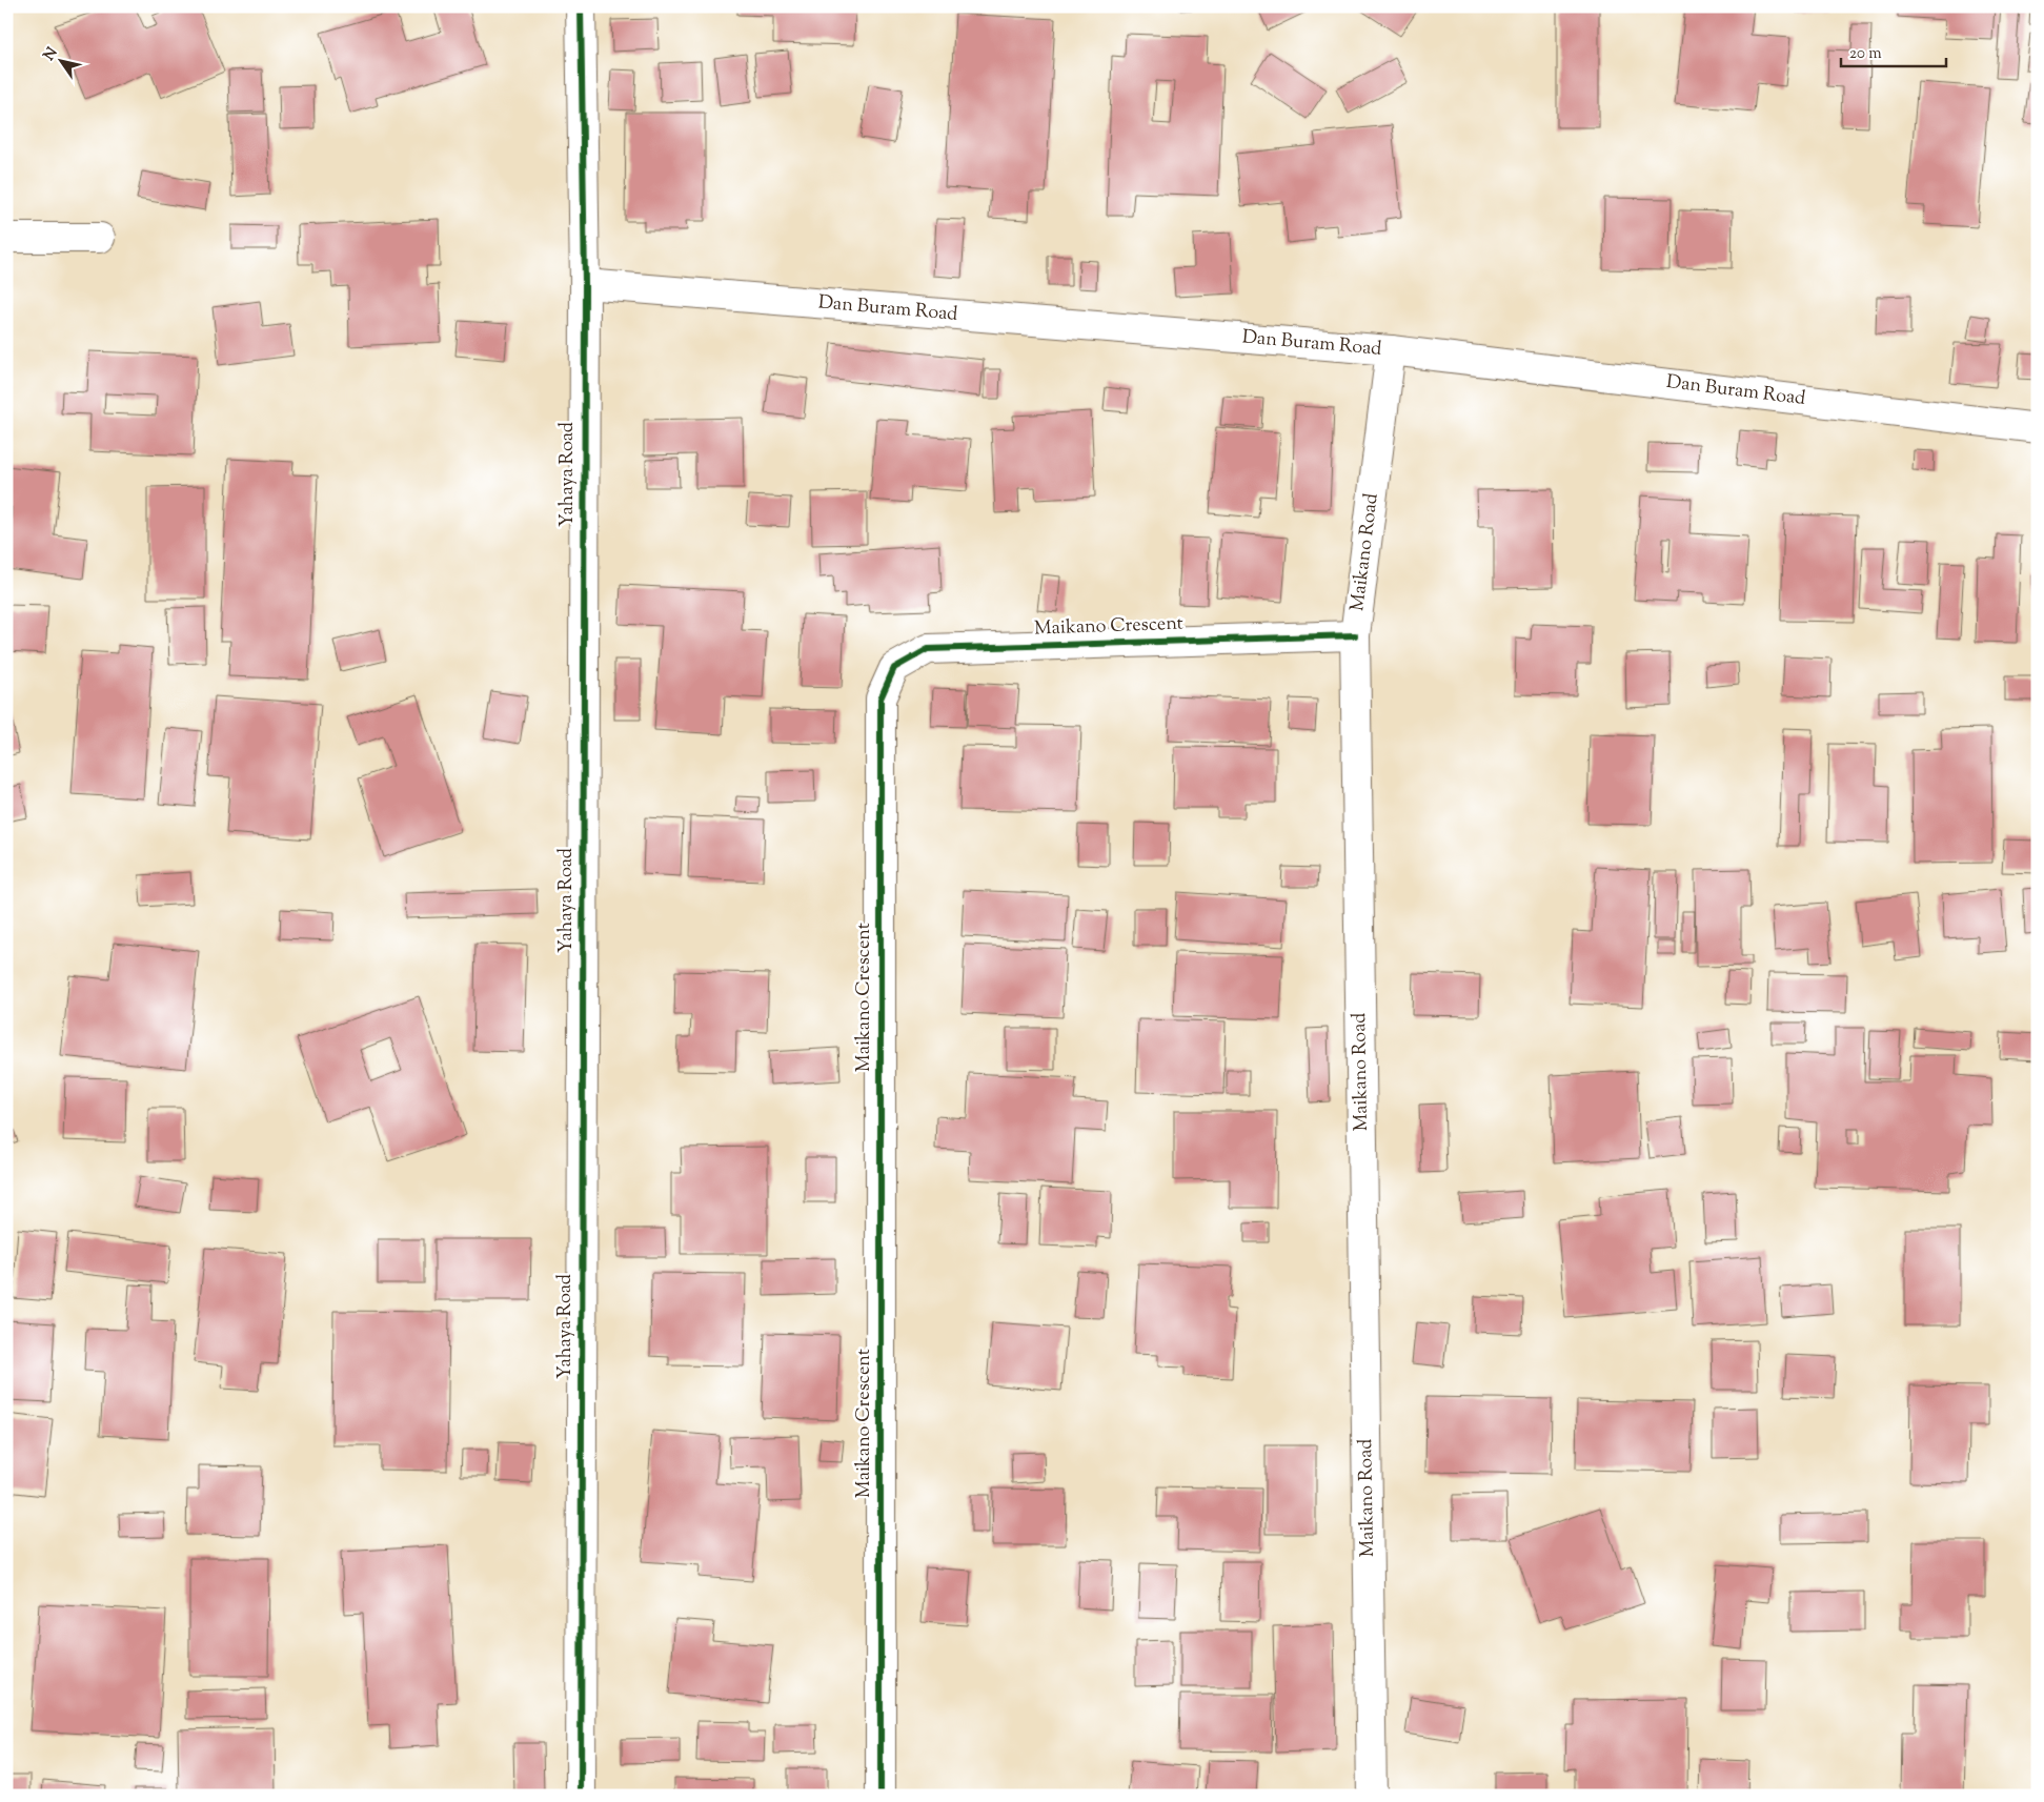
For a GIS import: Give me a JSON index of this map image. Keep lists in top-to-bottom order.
{
  "streets": {
    "street": [
      "Dan Buram Road",
      "Yahaya Road",
      "Maikano Road",
      "Maikano Crescent"
    ]
  },
  "crossings": [
    ["Dan Buram Road", "Yahaya Road"],
    ["Dan Buram Road", "Maikano Road"],
    ["Maikano Road", "Maikano Crescent"]
  ],
  "scale_bar": "20 m",
  "north": "top left"
}
